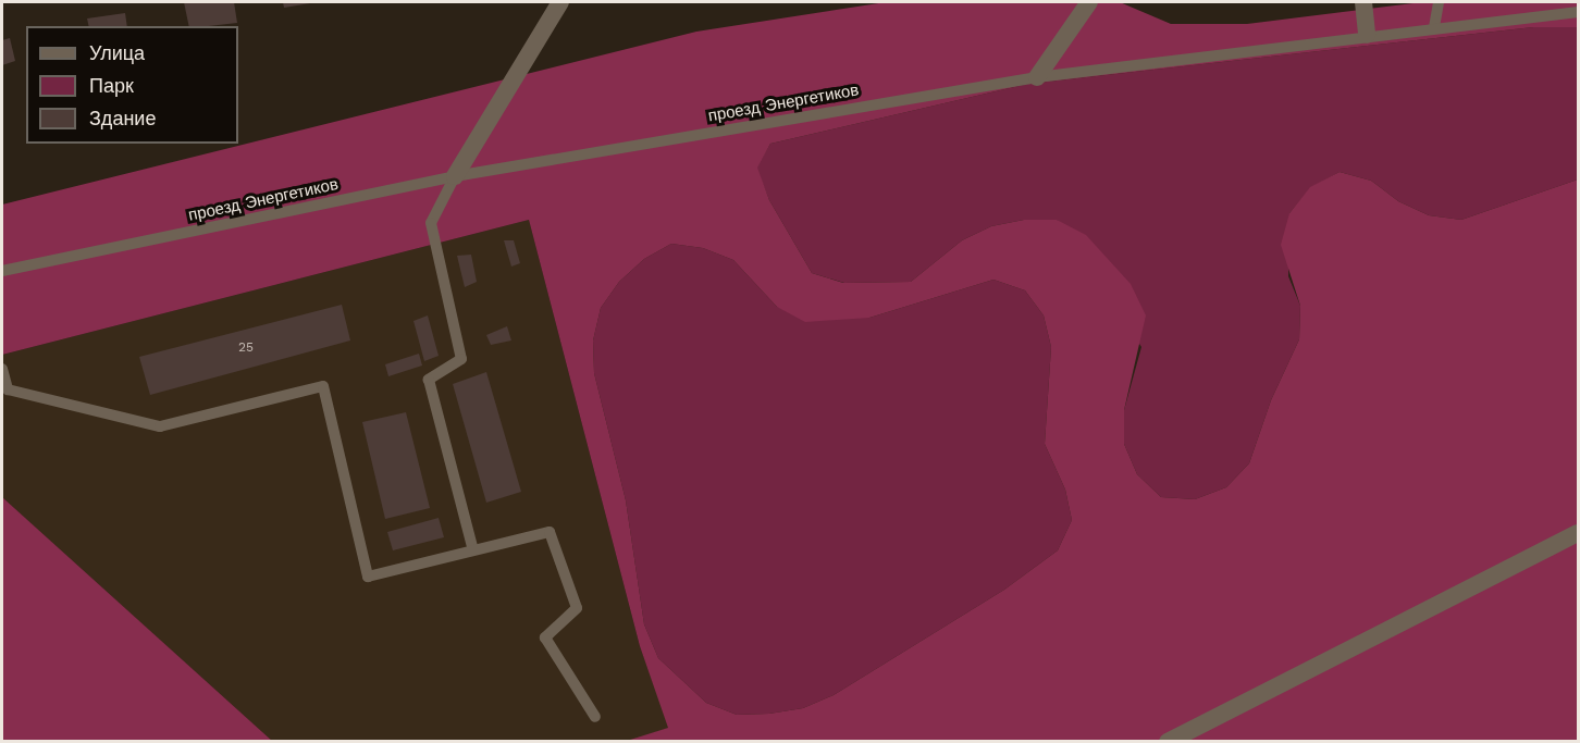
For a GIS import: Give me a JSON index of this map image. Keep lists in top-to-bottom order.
{
  "streets": {
    "lane": ["проезд Энергетиков"]
  },
  "house_numbers": ["25"],
  "legend": ["Улица", "Парк", "Здание"]
}
